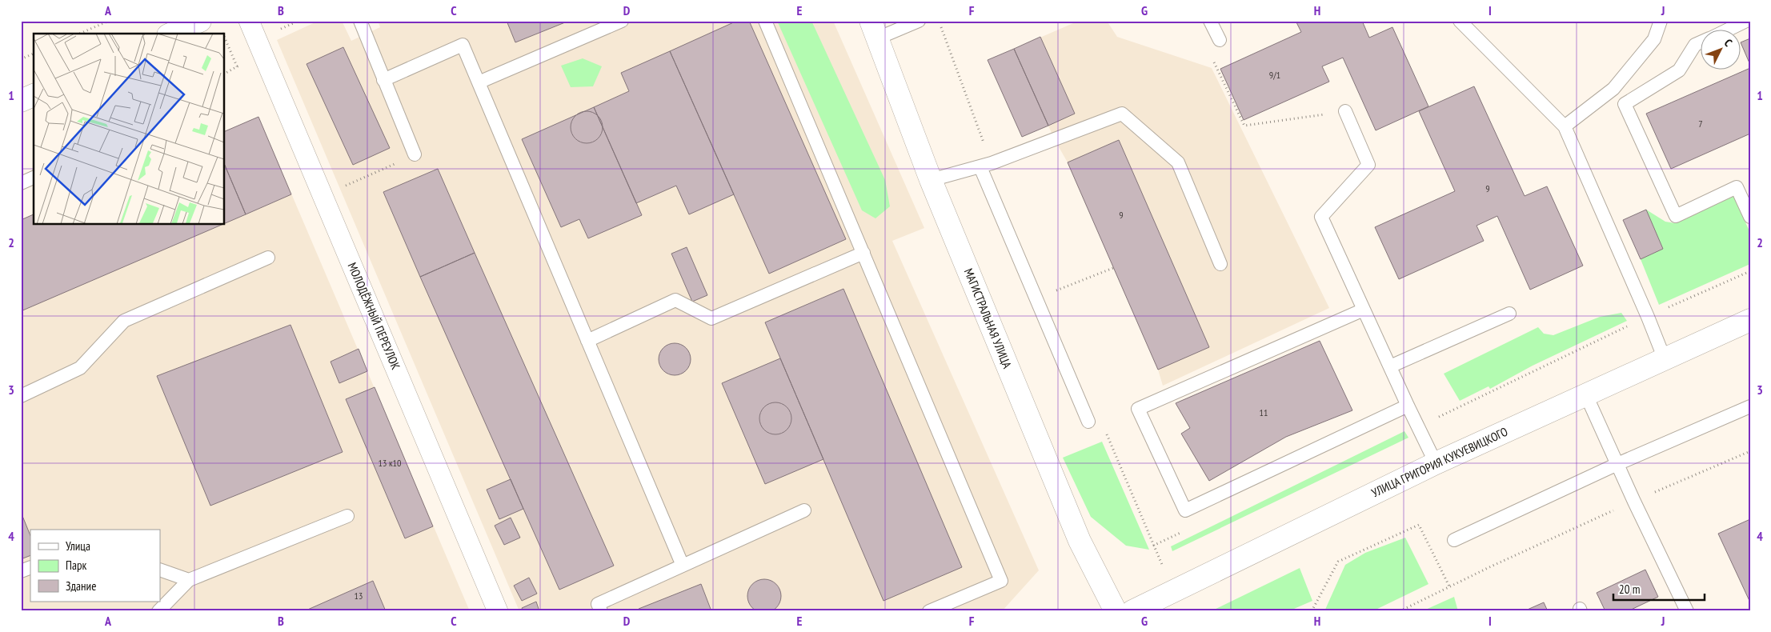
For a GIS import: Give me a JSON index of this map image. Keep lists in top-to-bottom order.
{
  "streets": {
    "street": ["МОЛОДЁЖНЫЙ ПЕРЕУЛОК", "МАГИСТРАЛЬНАЯ УЛИЦА", "УЛИЦА ГРИГОРИЯ КУКУЕВИЦКОГО"]
  },
  "house_numbers": [
    "9/1",
    "7",
    "9",
    "9",
    "11",
    "13 к10",
    "13"
  ],
  "legend": ["Улица", "Парк", "Здание"],
  "scale_bar": "20 m",
  "north": "top right",
  "grid": {
    "columns": [
      "A",
      "B",
      "C",
      "D",
      "E",
      "F",
      "G",
      "H",
      "I",
      "J"
    ],
    "rows": [
      "1",
      "2",
      "3",
      "4"
    ]
  }
}
